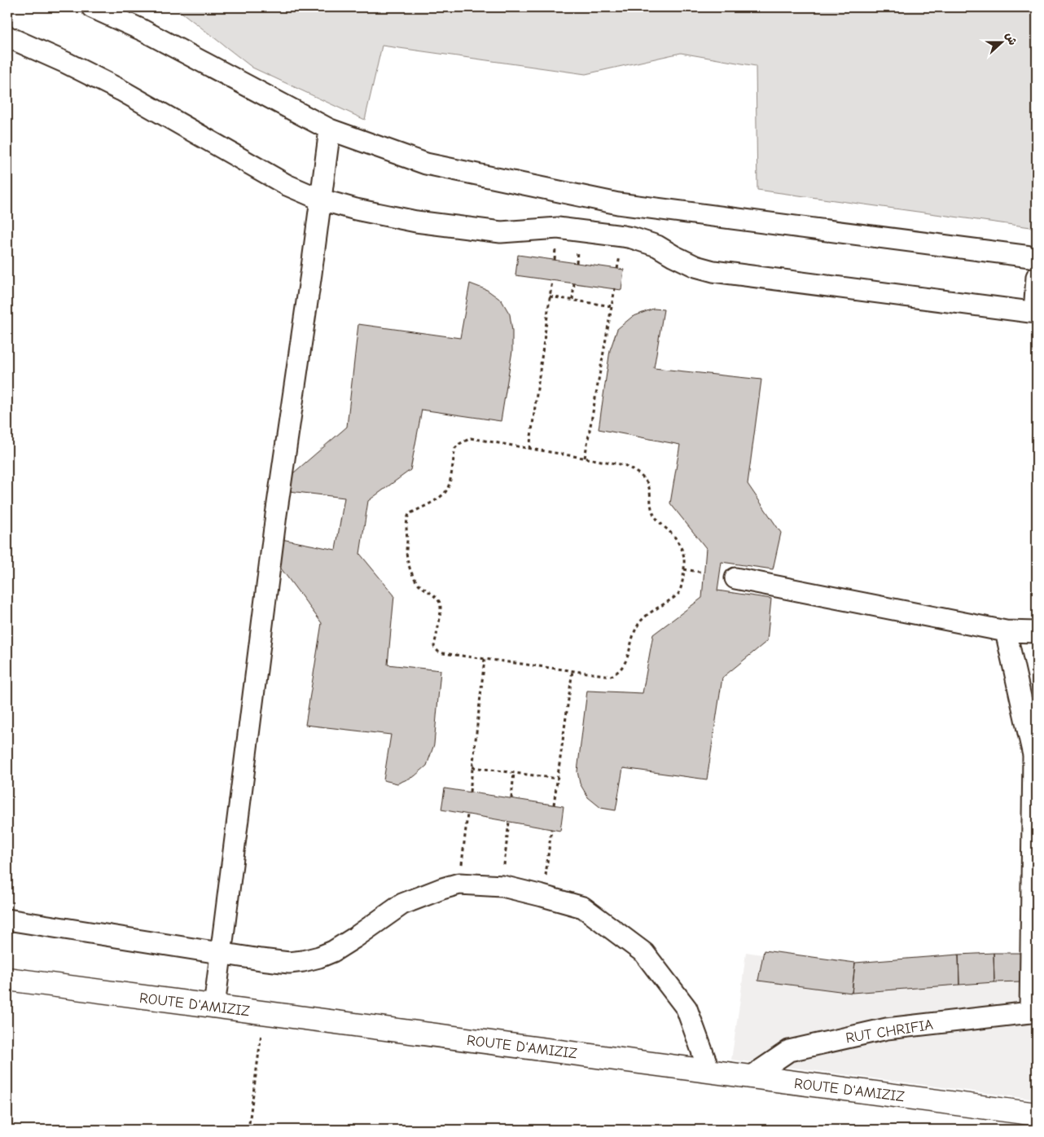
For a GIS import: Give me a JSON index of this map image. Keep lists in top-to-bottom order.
{
  "streets": {
    "main road": ["ROUTE D'AMIZIZ"],
    "street": ["RUT CHRIFIA"]
  },
  "crossings": [
    ["ROUTE D'AMIZIZ", "RUT CHRIFIA"]
  ],
  "north": "right"
}
